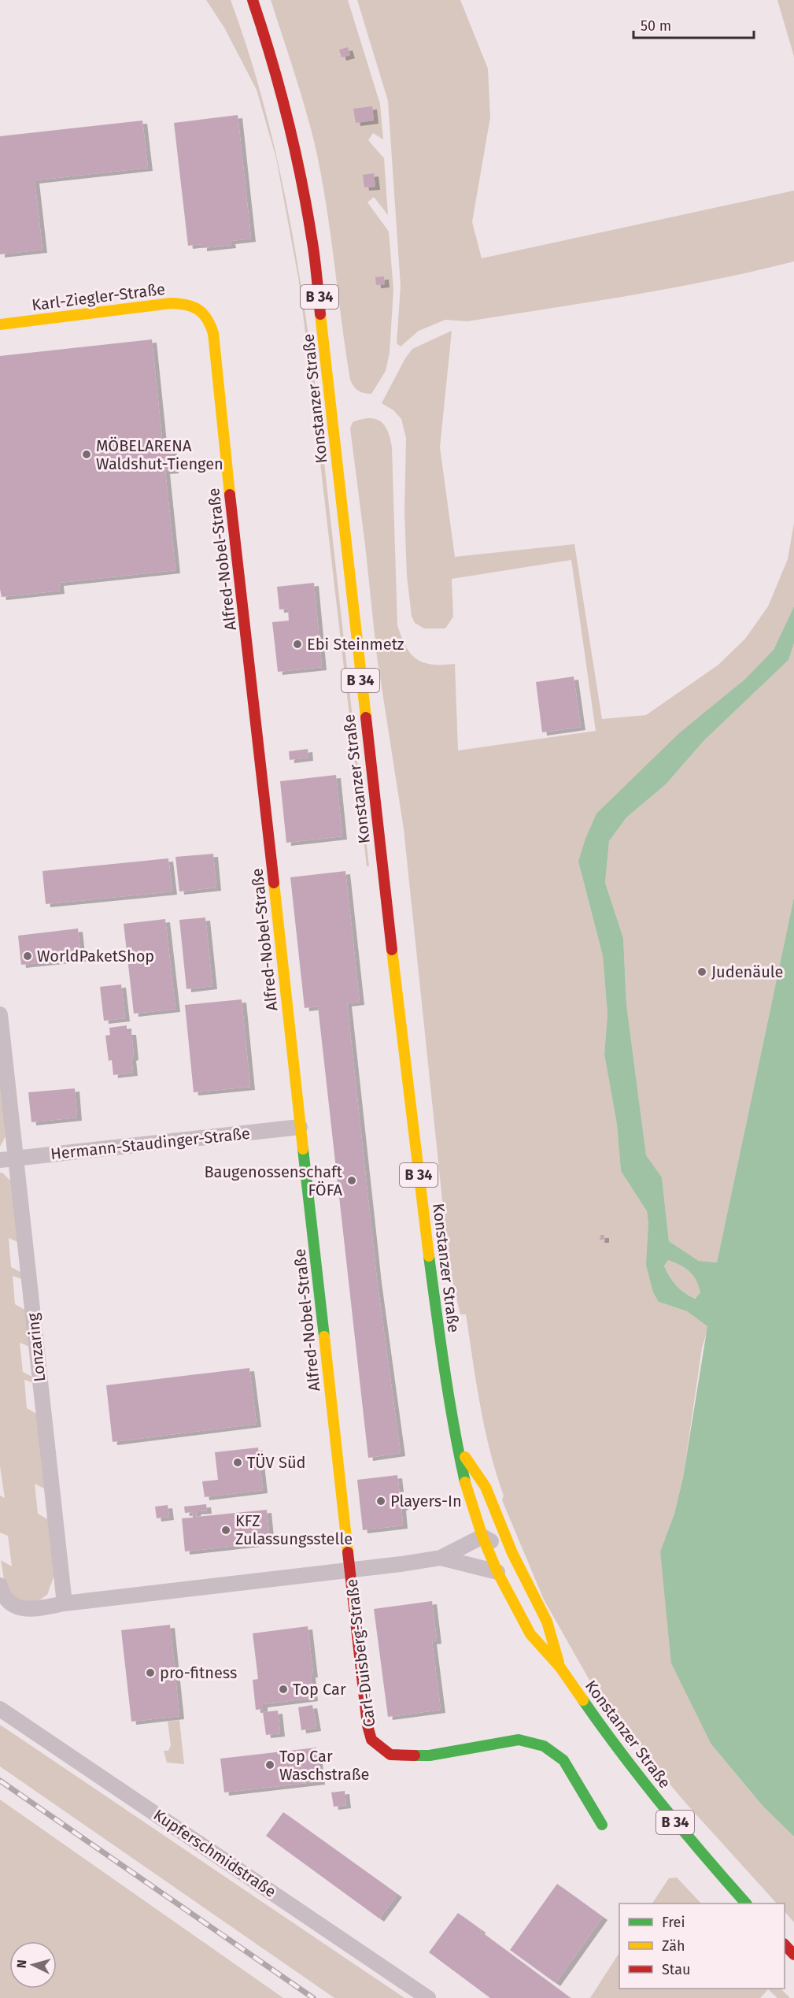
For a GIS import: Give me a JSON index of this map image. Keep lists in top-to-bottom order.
{
  "streets": {
    "main road": [
      "Karl-Ziegler-Straße",
      "B 34",
      "Konstanzer Straße",
      "Alfred-Nobel-Straße",
      "Carl-Duisberg-Straße"
    ],
    "street": ["Hermann-Staudinger-Straße", "Lonzaring", "Kupferschmidstraße"]
  },
  "crossings": [
    ["Karl-Ziegler-Straße", "Alfred-Nobel-Straße"],
    ["Konstanzer Straße", "Carl-Duisberg-Straße"],
    ["Alfred-Nobel-Straße", "Hermann-Staudinger-Straße"],
    ["Alfred-Nobel-Straße", "Carl-Duisberg-Straße"],
    ["Hermann-Staudinger-Straße", "Lonzaring"],
    ["Lonzaring", "Carl-Duisberg-Straße"]
  ],
  "places": [
    "MÖBELARENA Waldshut-Tiengen",
    "Ebi Steinmetz",
    "WorldPaketShop",
    "Judenäule",
    "Baugenossenschaft FÖFA",
    "TÜV Süd",
    "Players-In",
    "KFZ Zulassungsstelle",
    "pro-fitness",
    "Top Car",
    "Top Car Waschstraße"
  ],
  "legend": ["Frei", "Zäh", "Stau"],
  "scale_bar": "50 m",
  "north": "left"
}
